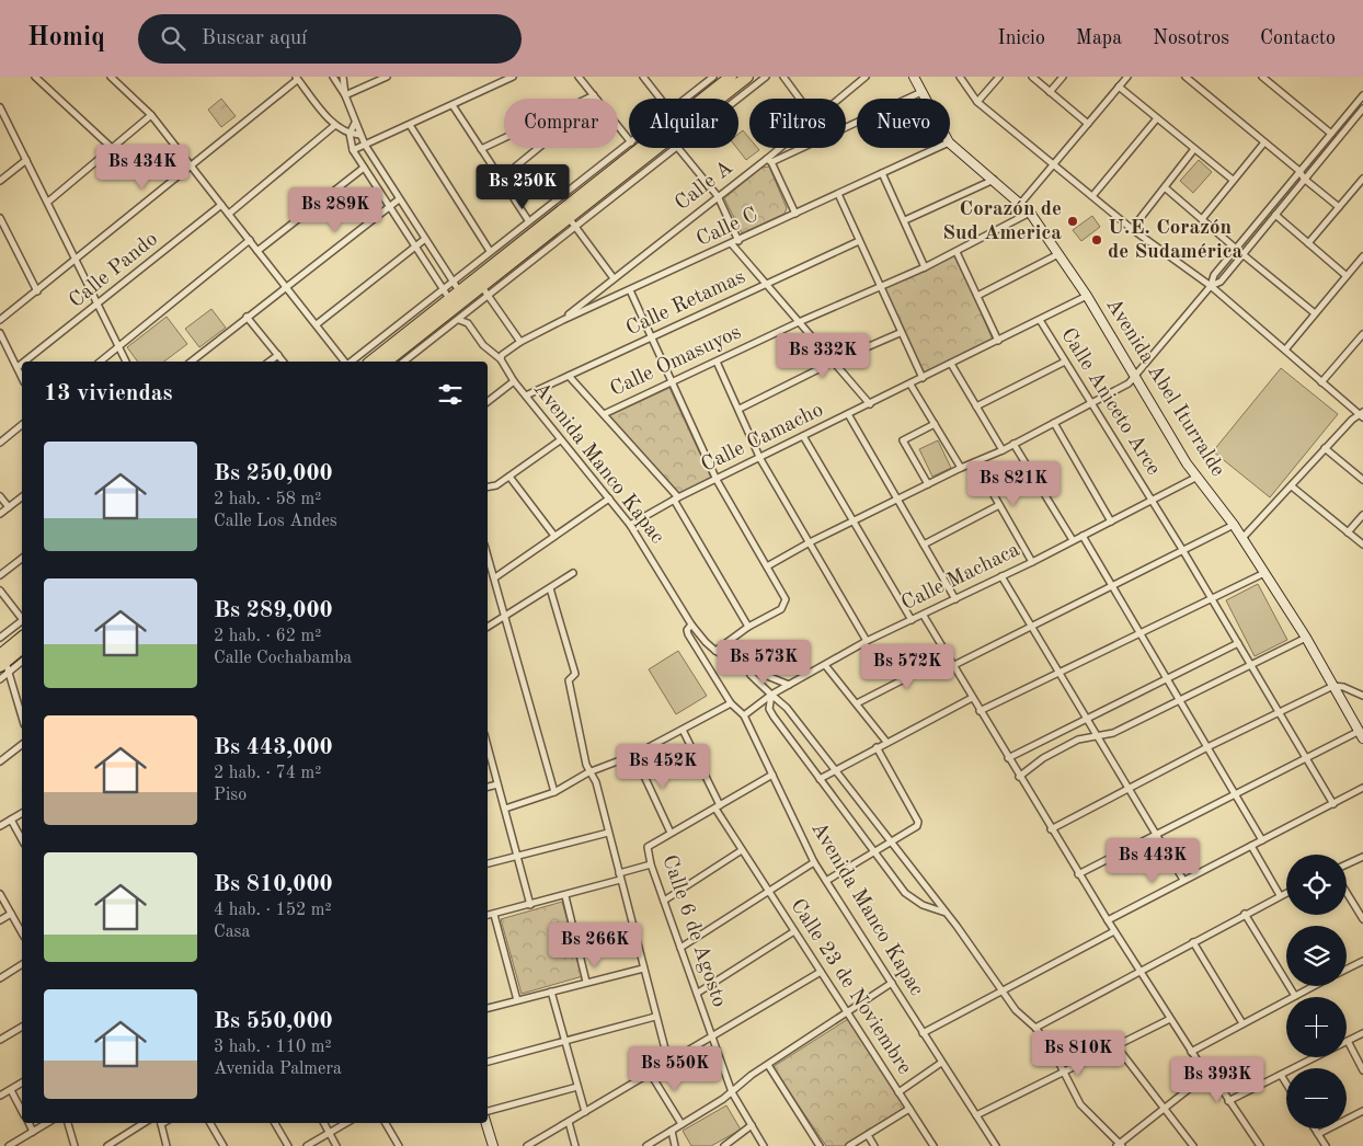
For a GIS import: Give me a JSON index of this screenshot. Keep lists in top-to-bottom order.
{
  "streets": {
    "street": [
      "Calle A",
      "Calle C",
      "Calle Pando",
      "Calle Retamas",
      "Calle Omasuyos",
      "Avenida Abel Iturralde",
      "Calle Aniceto Arce",
      "Calle Camacho",
      "Avenida Manco Kapac",
      "Calle Machaca",
      "Calle 6 de Agosto",
      "Calle 23 de Noviembre"
    ]
  },
  "crossings": [
    ["Calle A", "Calle C"],
    ["Calle Retamas", "Avenida Manco Kapac"],
    ["Calle Omasuyos", "Avenida Abel Iturralde"],
    ["Avenida Abel Iturralde", "Calle Camacho"],
    ["Avenida Abel Iturralde", "Calle Machaca"],
    ["Calle Aniceto Arce", "Calle Camacho"],
    ["Calle Aniceto Arce", "Calle Machaca"],
    ["Calle Camacho", "Avenida Manco Kapac"],
    ["Avenida Manco Kapac", "Calle Machaca"],
    ["Avenida Manco Kapac", "Calle 23 de Noviembre"]
  ],
  "places": ["Corazón de Sud America", "U.E. Corazón de Sudamérica"],
  "page": {
    "header": "Homiq",
    "search": "Buscar aquí",
    "nav": [
      "Inicio",
      "Mapa",
      "Nosotros",
      "Contacto"
    ],
    "chip": [
      "Comprar",
      "Alquilar",
      "Filtros",
      "Nuevo"
    ],
    "price": [
      "Bs 434K",
      "Bs 250K",
      "Bs 289K",
      "Bs 332K",
      "Bs 821K",
      "Bs 573K",
      "Bs 572K",
      "Bs 452K",
      "Bs 443K",
      "Bs 266K",
      "Bs 810K",
      "Bs 550K",
      "Bs 393K"
    ],
    "heading": "13 viviendas",
    "list": [
      {
        "name": "Bs 250,000",
        "note": "2 hab. · 58 m² · Calle Los Andes"
      },
      {
        "name": "Bs 289,000",
        "note": "2 hab. · 62 m² · Calle Cochabamba"
      },
      {
        "name": "Bs 443,000",
        "note": "2 hab. · 74 m² · Piso"
      },
      {
        "name": "Bs 810,000",
        "note": "4 hab. · 152 m² · Casa"
      },
      {
        "name": "Bs 550,000",
        "note": "3 hab. · 110 m² · Avenida Palmera"
      }
    ],
    "map_buttons": ["+", "−"]
  }
}
